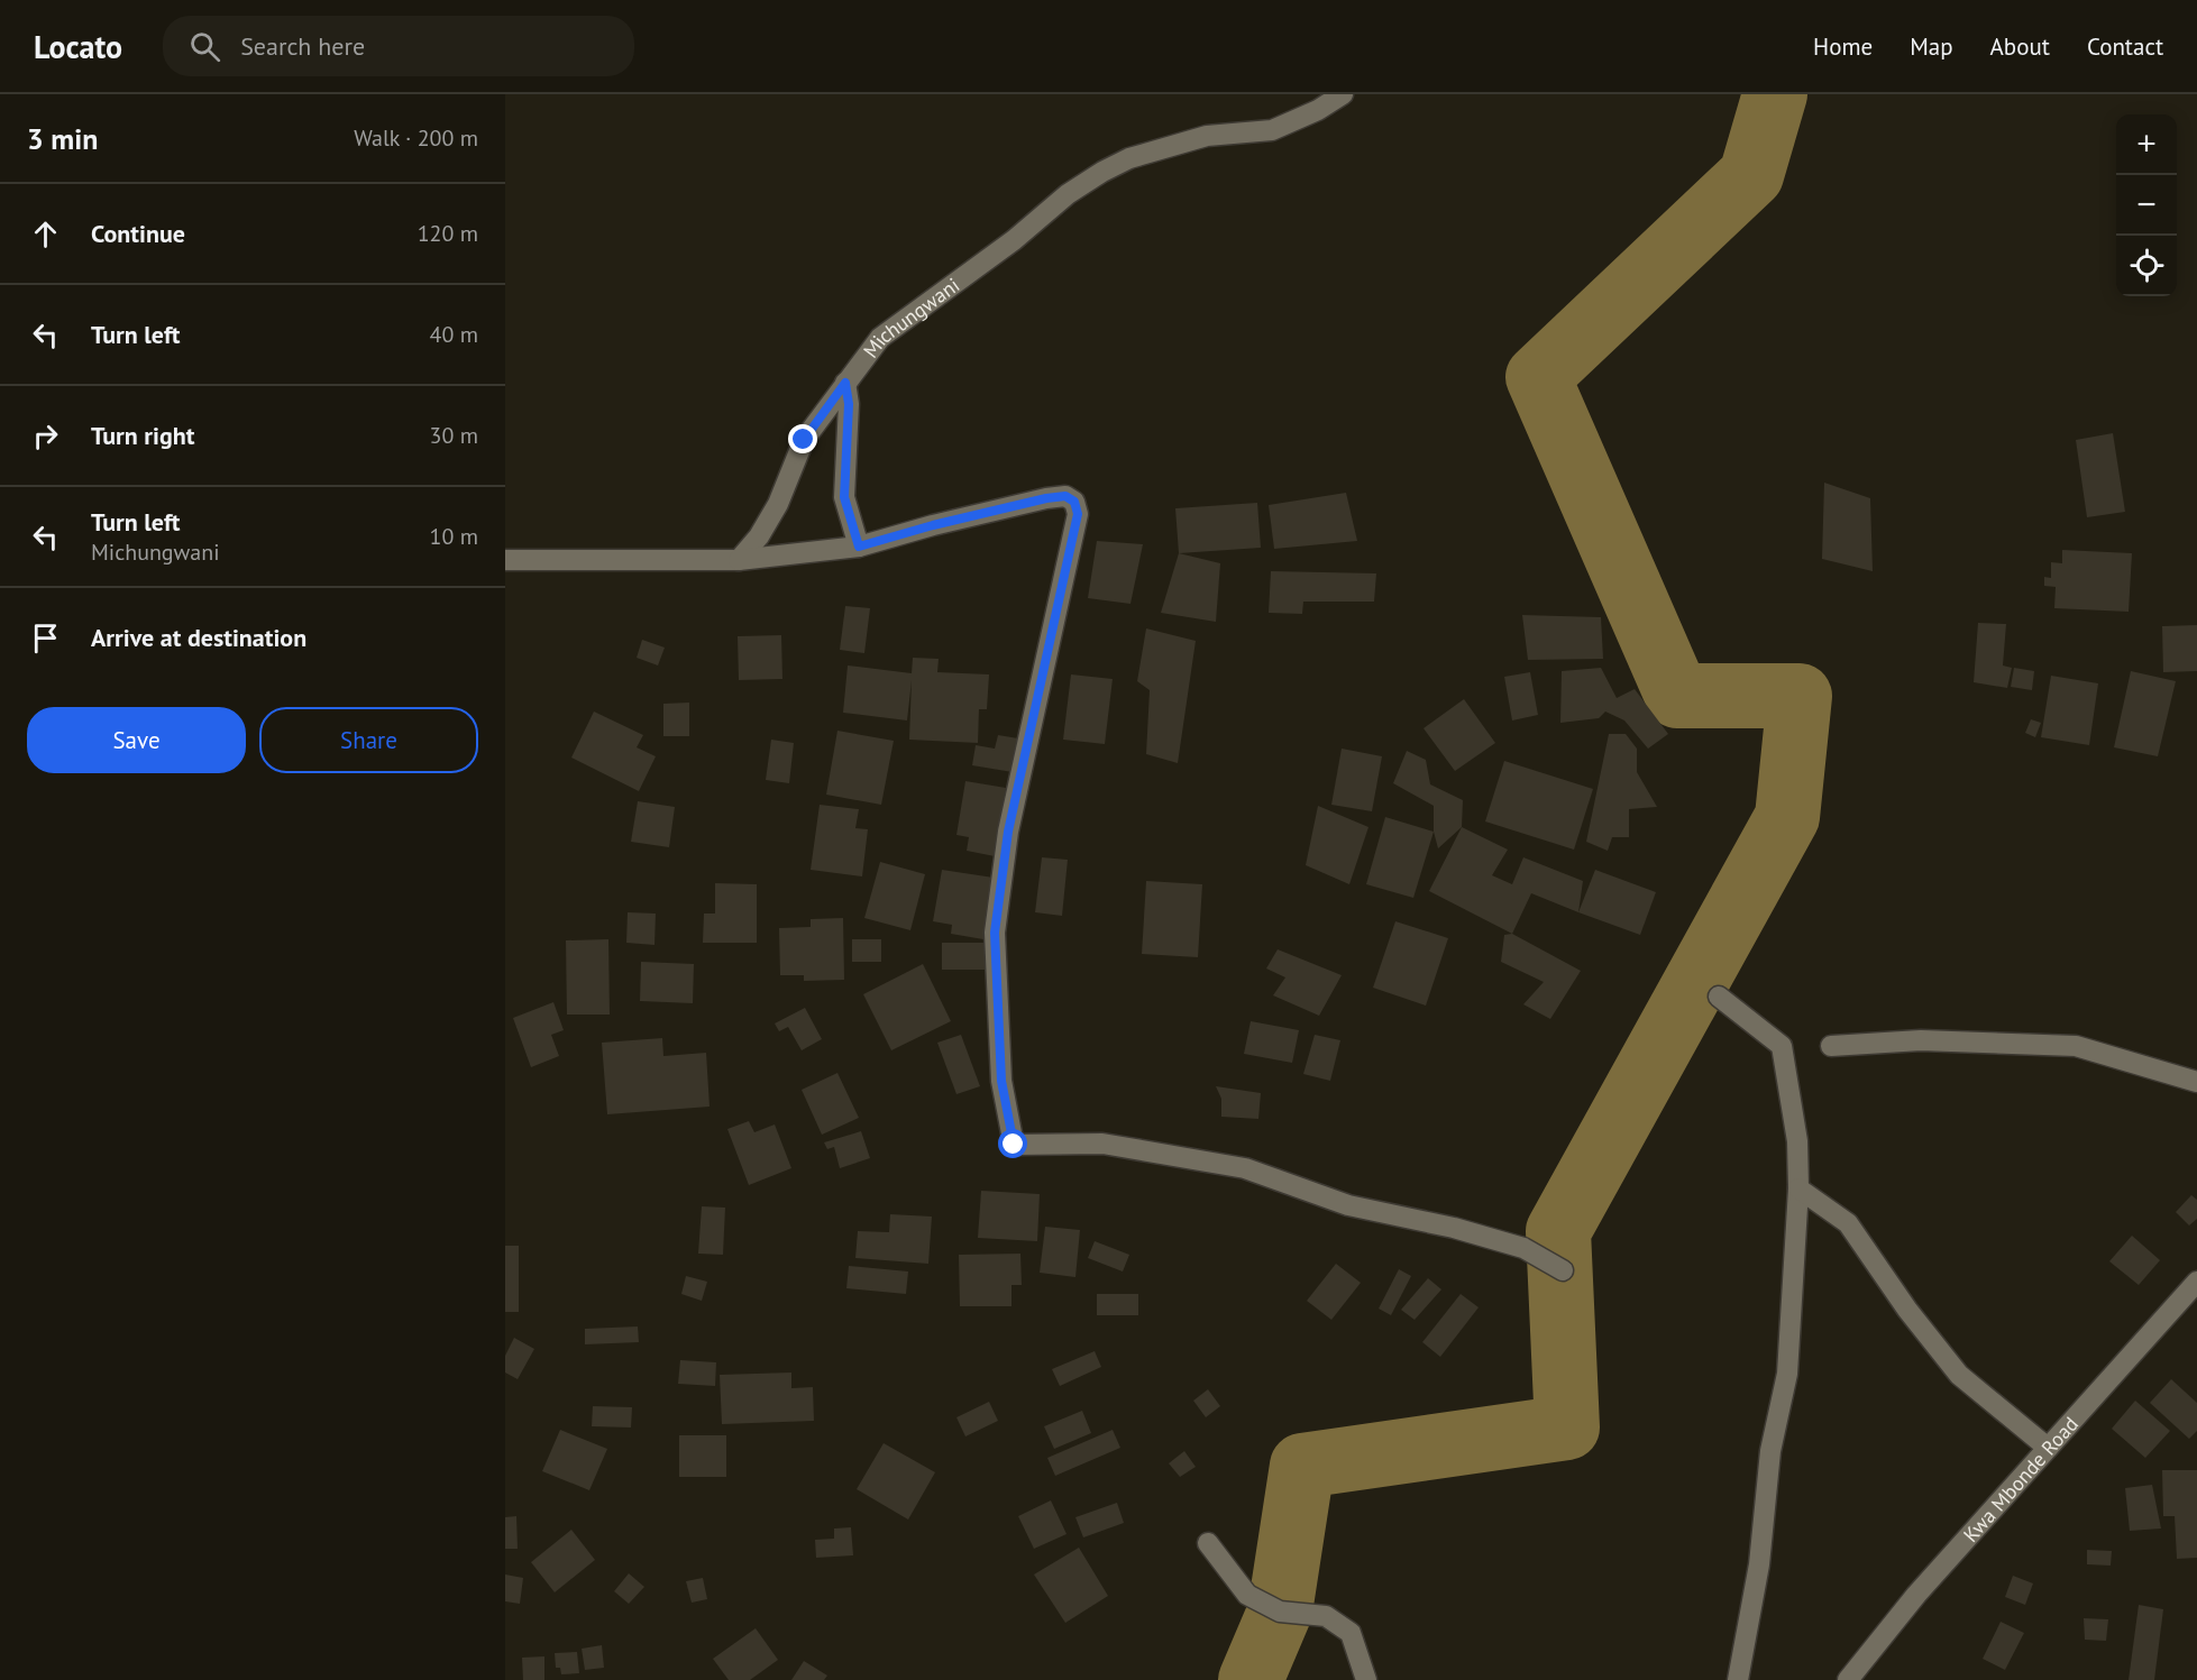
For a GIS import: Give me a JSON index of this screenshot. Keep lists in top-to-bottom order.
{
  "streets": {
    "street": ["Michungwani", "Kwa Mbonde Road"]
  },
  "page": {
    "header": "Locato",
    "search": "Search here",
    "nav": [
      "Home",
      "Map",
      "About",
      "Contact"
    ],
    "heading": ["3 min", "Walk · 200 m"],
    "map_buttons": ["+", "−"],
    "list": [
      ["Continue", "120 m"],
      ["Turn left", "40 m"],
      ["Turn right", "30 m"],
      ["Turn left", "Michungwani", "10 m"],
      "Arrive at destination"
    ],
    "buttons": ["Save", "Share"]
  }
}
